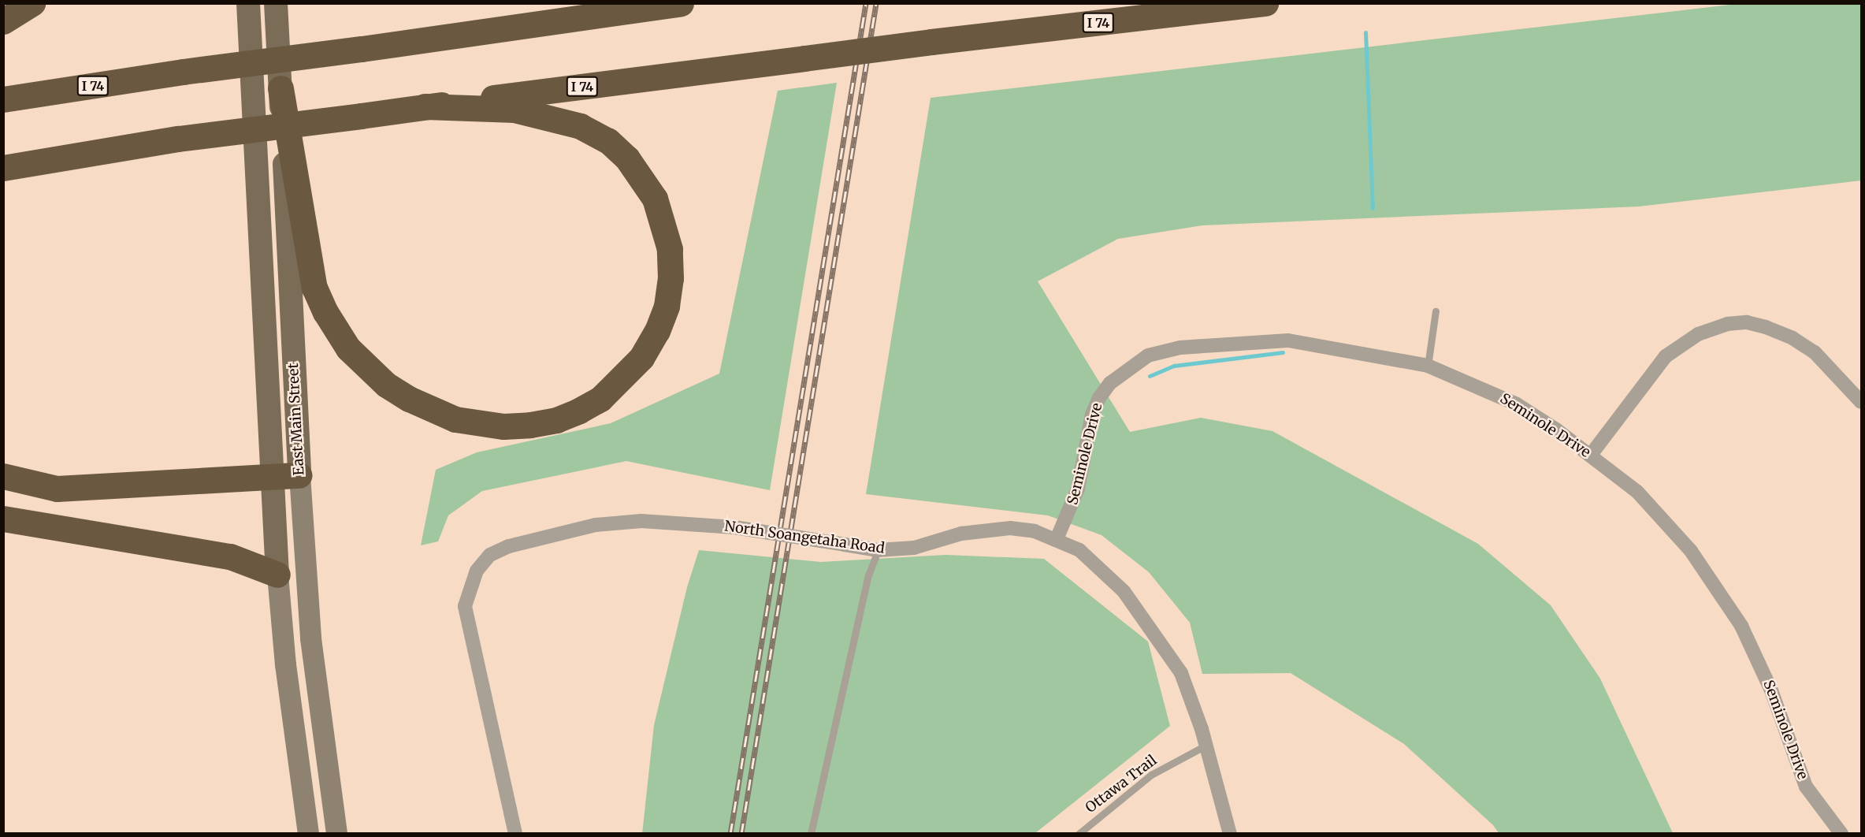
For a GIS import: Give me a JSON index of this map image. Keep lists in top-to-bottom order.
{
  "streets": {
    "highway": ["I 74"],
    "main road": ["East Main Street"],
    "street": ["Seminole Drive", "North Soangetaha Road"],
    "lane": ["Ottawa Trail"]
  },
  "crossings": [
    ["Seminole Drive", "North Soangetaha Road"],
    ["North Soangetaha Road", "Ottawa Trail"]
  ]
}
